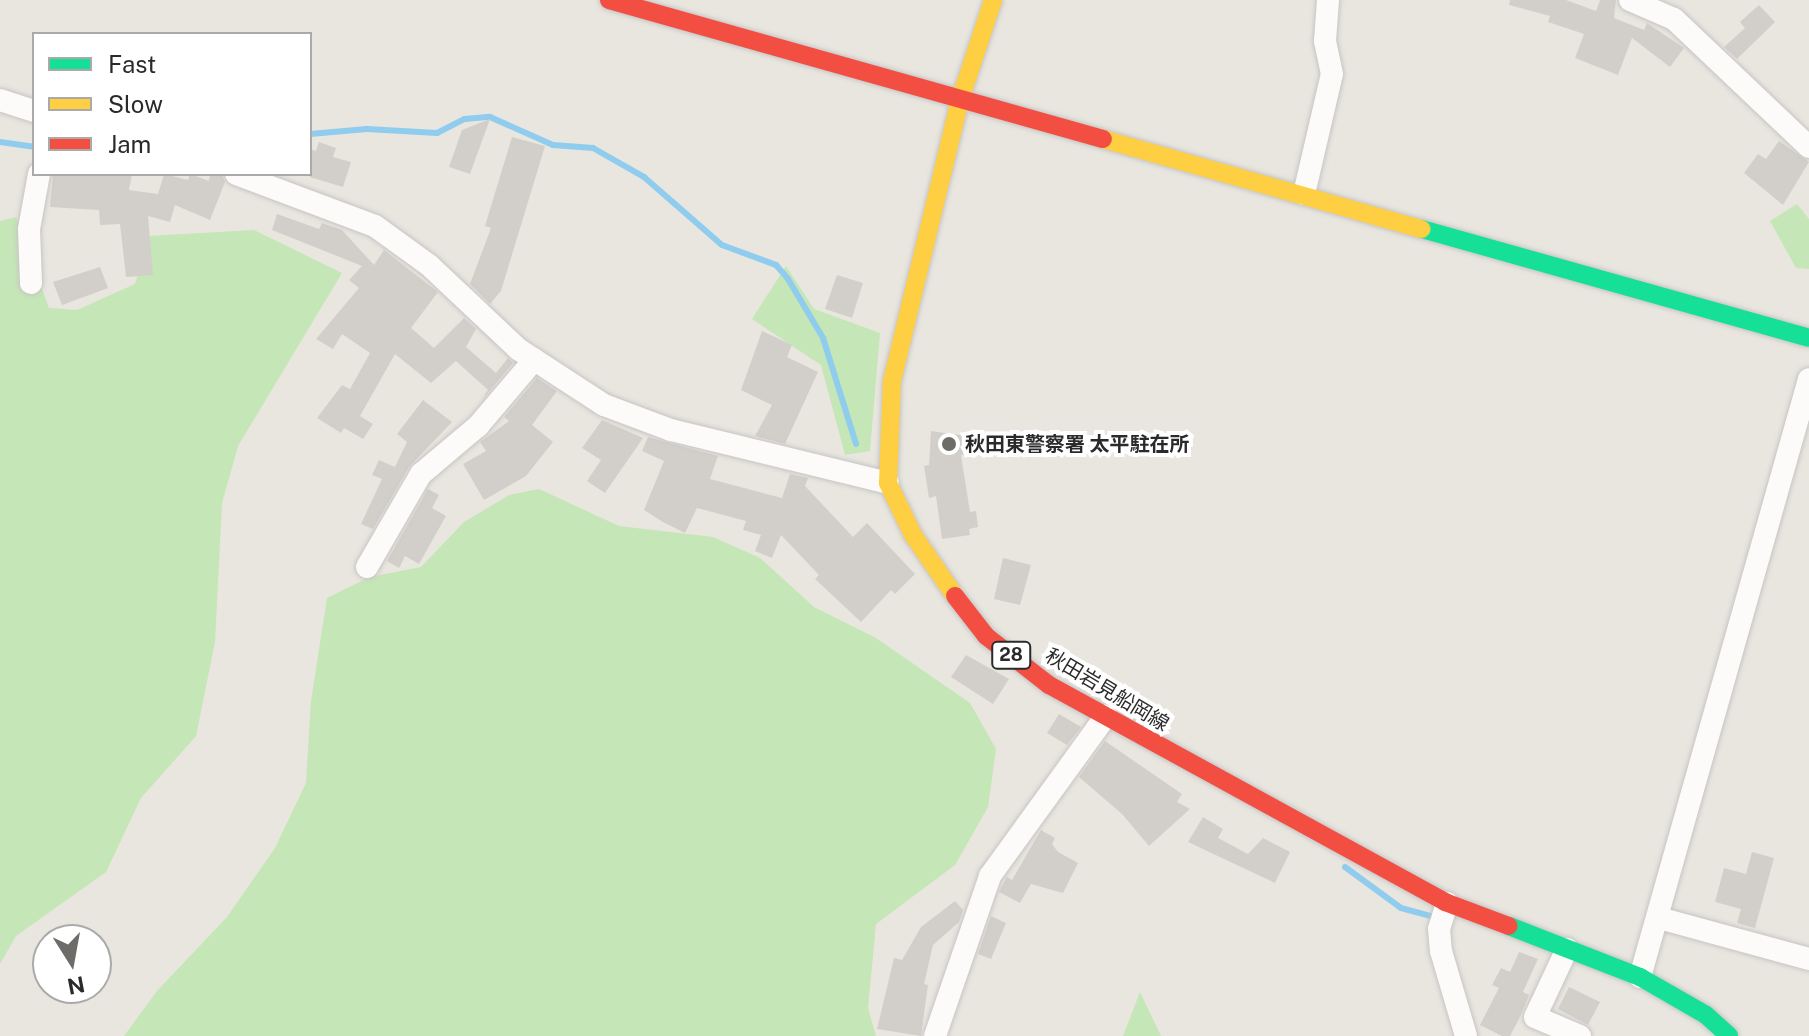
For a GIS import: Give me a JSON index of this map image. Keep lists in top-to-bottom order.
{
  "streets": {
    "main road": ["28", "秋田岩見船岡線"]
  },
  "places": ["秋田東警察署 太平駐在所"],
  "legend": ["Fast", "Slow", "Jam"],
  "north": "bottom"
}
